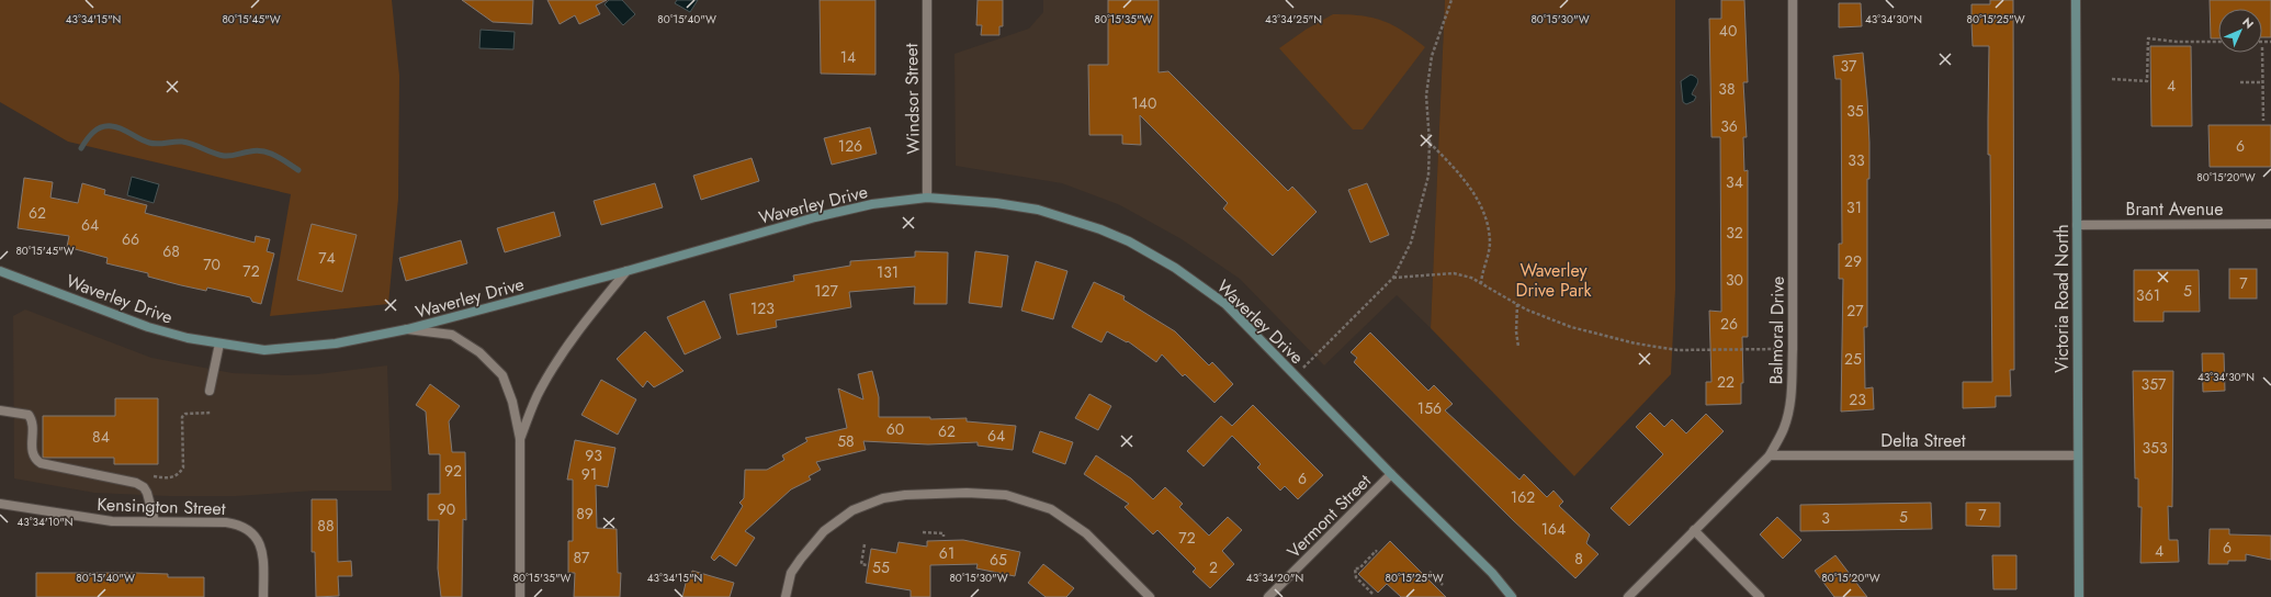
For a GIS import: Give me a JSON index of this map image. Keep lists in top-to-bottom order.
{
  "streets": {
    "street": [
      "Windsor Street",
      "Waverley Drive",
      "Brant Avenue",
      "Victoria Road North",
      "Balmoral Drive",
      "Delta Street",
      "Kensington Street",
      "Vermont Street"
    ]
  },
  "crossings": [
    ["Windsor Street", "Waverley Drive"],
    ["Waverley Drive", "Vermont Street"],
    ["Brant Avenue", "Victoria Road North"],
    ["Victoria Road North", "Delta Street"],
    ["Balmoral Drive", "Delta Street"]
  ],
  "parks": ["Waverley Drive Park"],
  "house_numbers": [
    "40",
    "14",
    "37",
    "4",
    "38",
    "140",
    "35",
    "36",
    "126",
    "6",
    "33",
    "34",
    "31",
    "62",
    "64",
    "32",
    "66",
    "68",
    "74",
    "29",
    "70",
    "72",
    "131",
    "30",
    "7",
    "127",
    "5",
    "361",
    "123",
    "27",
    "26",
    "25",
    "22",
    "357",
    "23",
    "156",
    "60",
    "62",
    "64",
    "84",
    "58",
    "353",
    "93",
    "92",
    "91",
    "6",
    "162",
    "90",
    "89",
    "7",
    "5",
    "3",
    "88",
    "164",
    "72",
    "6",
    "4",
    "61",
    "87",
    "8",
    "65",
    "55",
    "2"
  ],
  "north": "top right",
  "coordinates": [
    "43°34'15\"N",
    "80°15'45\"W",
    "80°15'40\"W",
    "80°15'35\"W",
    "43°34'25\"N",
    "80°15'30\"W",
    "43°34'30\"N",
    "80°15'25\"W",
    "80°15'20\"W",
    "43°34'10\"N",
    "43°34'20\"N"
  ]
}
